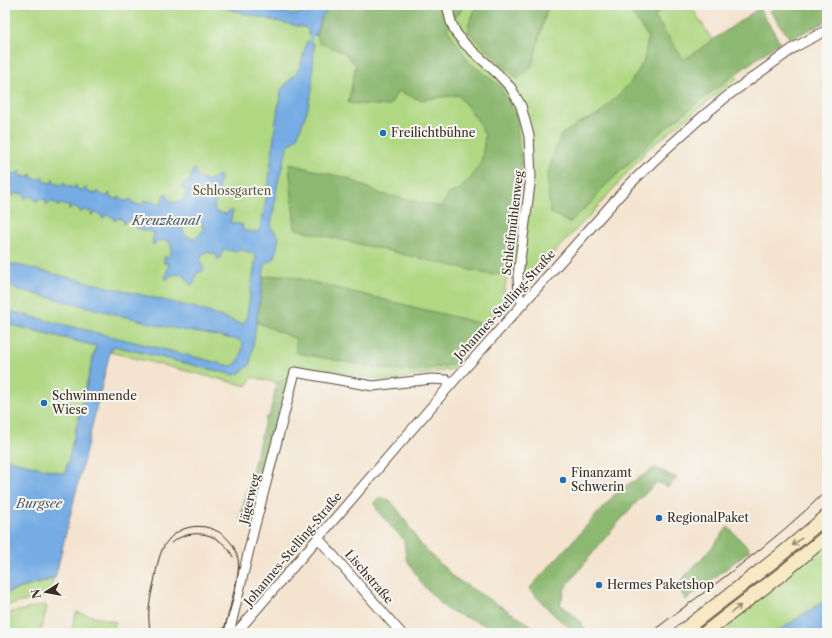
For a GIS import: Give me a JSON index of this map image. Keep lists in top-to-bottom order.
{
  "streets": {
    "street": [
      "Schleifmühlenweg",
      "Johannes-Stelling-Straße",
      "Jägerweg",
      "Lischstraße"
    ]
  },
  "crossings": [
    ["Schleifmühlenweg", "Johannes-Stelling-Straße"],
    ["Johannes-Stelling-Straße", "Jägerweg"],
    ["Johannes-Stelling-Straße", "Lischstraße"]
  ],
  "water": ["Kreuzkanal", "Burgsee"],
  "parks": ["Schlossgarten"],
  "places": [
    "Freilichtbühne",
    "Schwimmende Wiese",
    "Finanzamt Schwerin",
    "RegionalPaket",
    "Hermes Paketshop"
  ],
  "north": "left"
}
